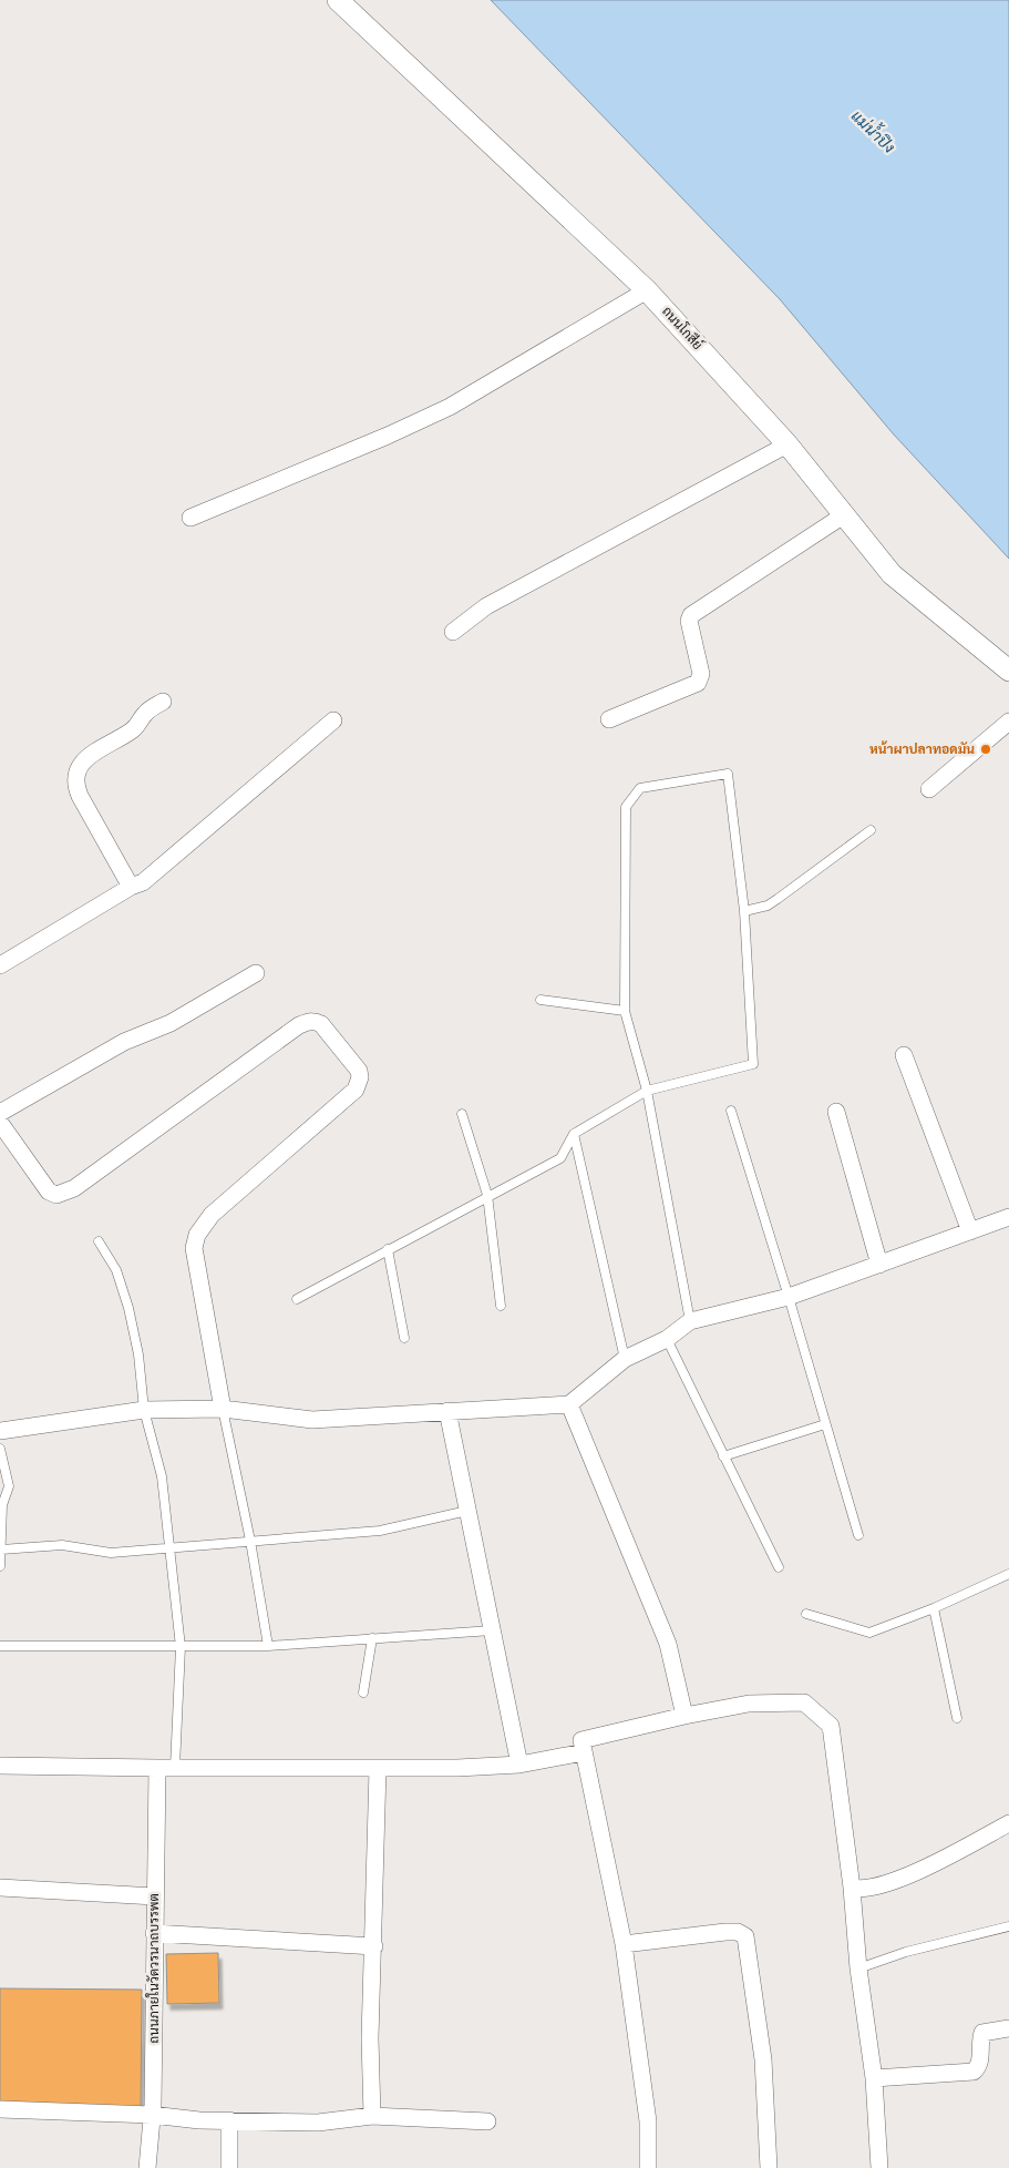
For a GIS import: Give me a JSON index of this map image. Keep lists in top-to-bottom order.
{
  "streets": {
    "street": ["ถนนโกสีย์", "ถนนภายในวัดวรนาถบรรพต"]
  },
  "water": ["แม่น้ำปิง"],
  "places": ["หน้าผาปลาทอดมัน"]
}
